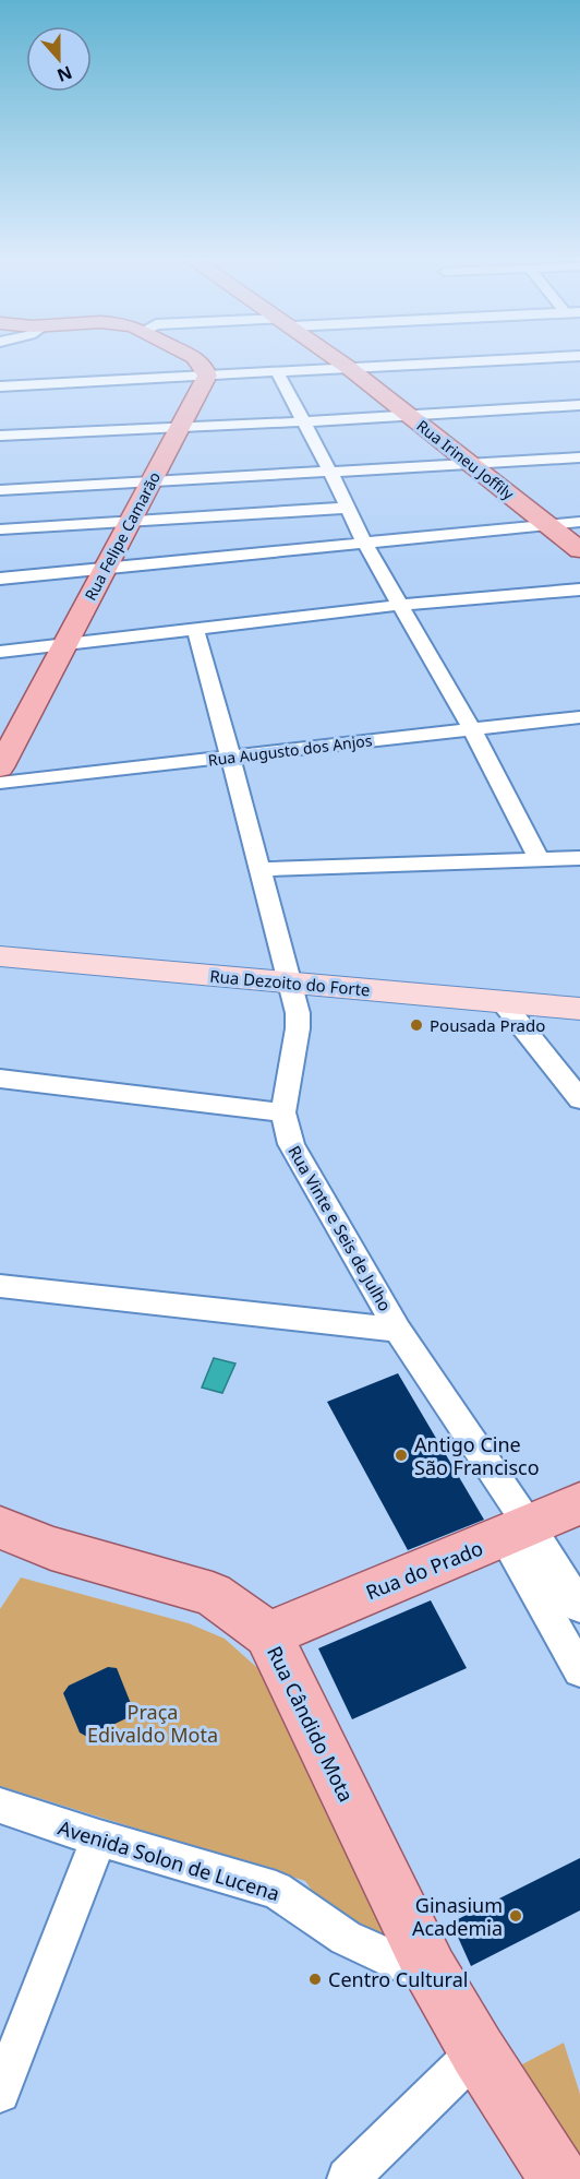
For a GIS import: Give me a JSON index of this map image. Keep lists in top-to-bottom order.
{
  "streets": {
    "main road": [
      "Rua Irineu Joffily",
      "Rua Felipe Camarão",
      "Rua Dezoito do Forte",
      "Rua do Prado",
      "Rua Cândido Mota"
    ],
    "street": ["Rua Augusto dos Anjos", "Rua Vinte e Seis de Julho", "Avenida Solon de Lucena"]
  },
  "crossings": [
    ["Rua Augusto dos Anjos", "Rua Vinte e Seis de Julho"],
    ["Rua Dezoito do Forte", "Rua Vinte e Seis de Julho"],
    ["Rua Vinte e Seis de Julho", "Rua do Prado"],
    ["Rua do Prado", "Rua Cândido Mota"],
    ["Rua Cândido Mota", "Avenida Solon de Lucena"]
  ],
  "parks": ["Praça Edivaldo Mota"],
  "places": [
    "Pousada Prado",
    "Antigo Cine São Francisco",
    "Ginasium Academia",
    "Centro Cultural"
  ],
  "north": "bottom"
}
